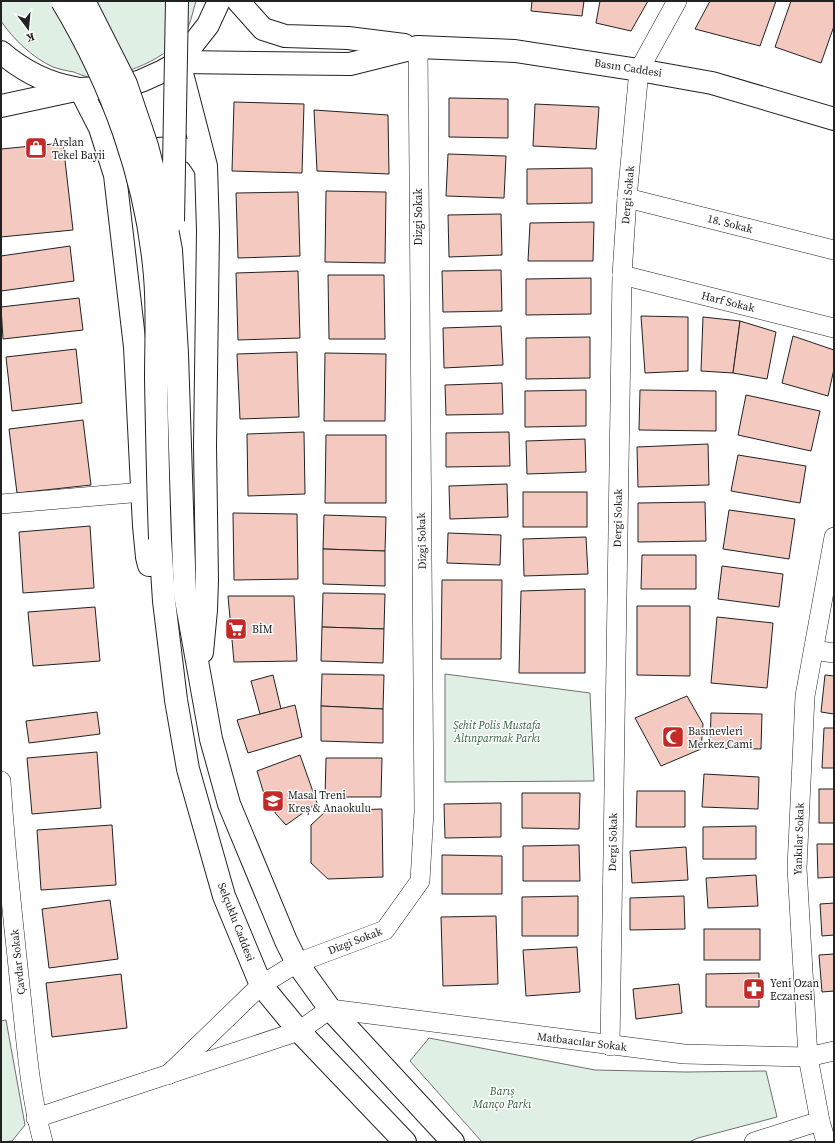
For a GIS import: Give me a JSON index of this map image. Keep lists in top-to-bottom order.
{
  "streets": {
    "main road": ["Basın Caddesi", "Selçuklu Caddesi"],
    "street": [
      "Dergi Sokak",
      "Dizgi Sokak",
      "18. Sokak",
      "Harf Sokak",
      "Yankılar Sokak",
      "Çavdar Sokak",
      "Matbaacılar Sokak"
    ]
  },
  "crossings": [
    ["Basın Caddesi", "Dergi Sokak"],
    ["Basın Caddesi", "Dizgi Sokak"],
    ["Dergi Sokak", "18. Sokak"],
    ["Dergi Sokak", "Harf Sokak"],
    ["Dergi Sokak", "Matbaacılar Sokak"],
    ["Dizgi Sokak", "Selçuklu Caddesi"],
    ["Yankılar Sokak", "Matbaacılar Sokak"]
  ],
  "parks": ["Şehit Polis Mustafa Altınparmak Parkı", "Barış Manço Parkı"],
  "places": {
    "shop": ["Arslan Tekel Bayii"],
    "supermarket": ["BİM"],
    "mosque": ["Basınevleri Merkez Cami"],
    "school or university": ["Masal Treni Kreş & Anaokulu"],
    "pharmacy": ["Yeni Ozan Eczanesi"]
  },
  "north": "bottom"
}
